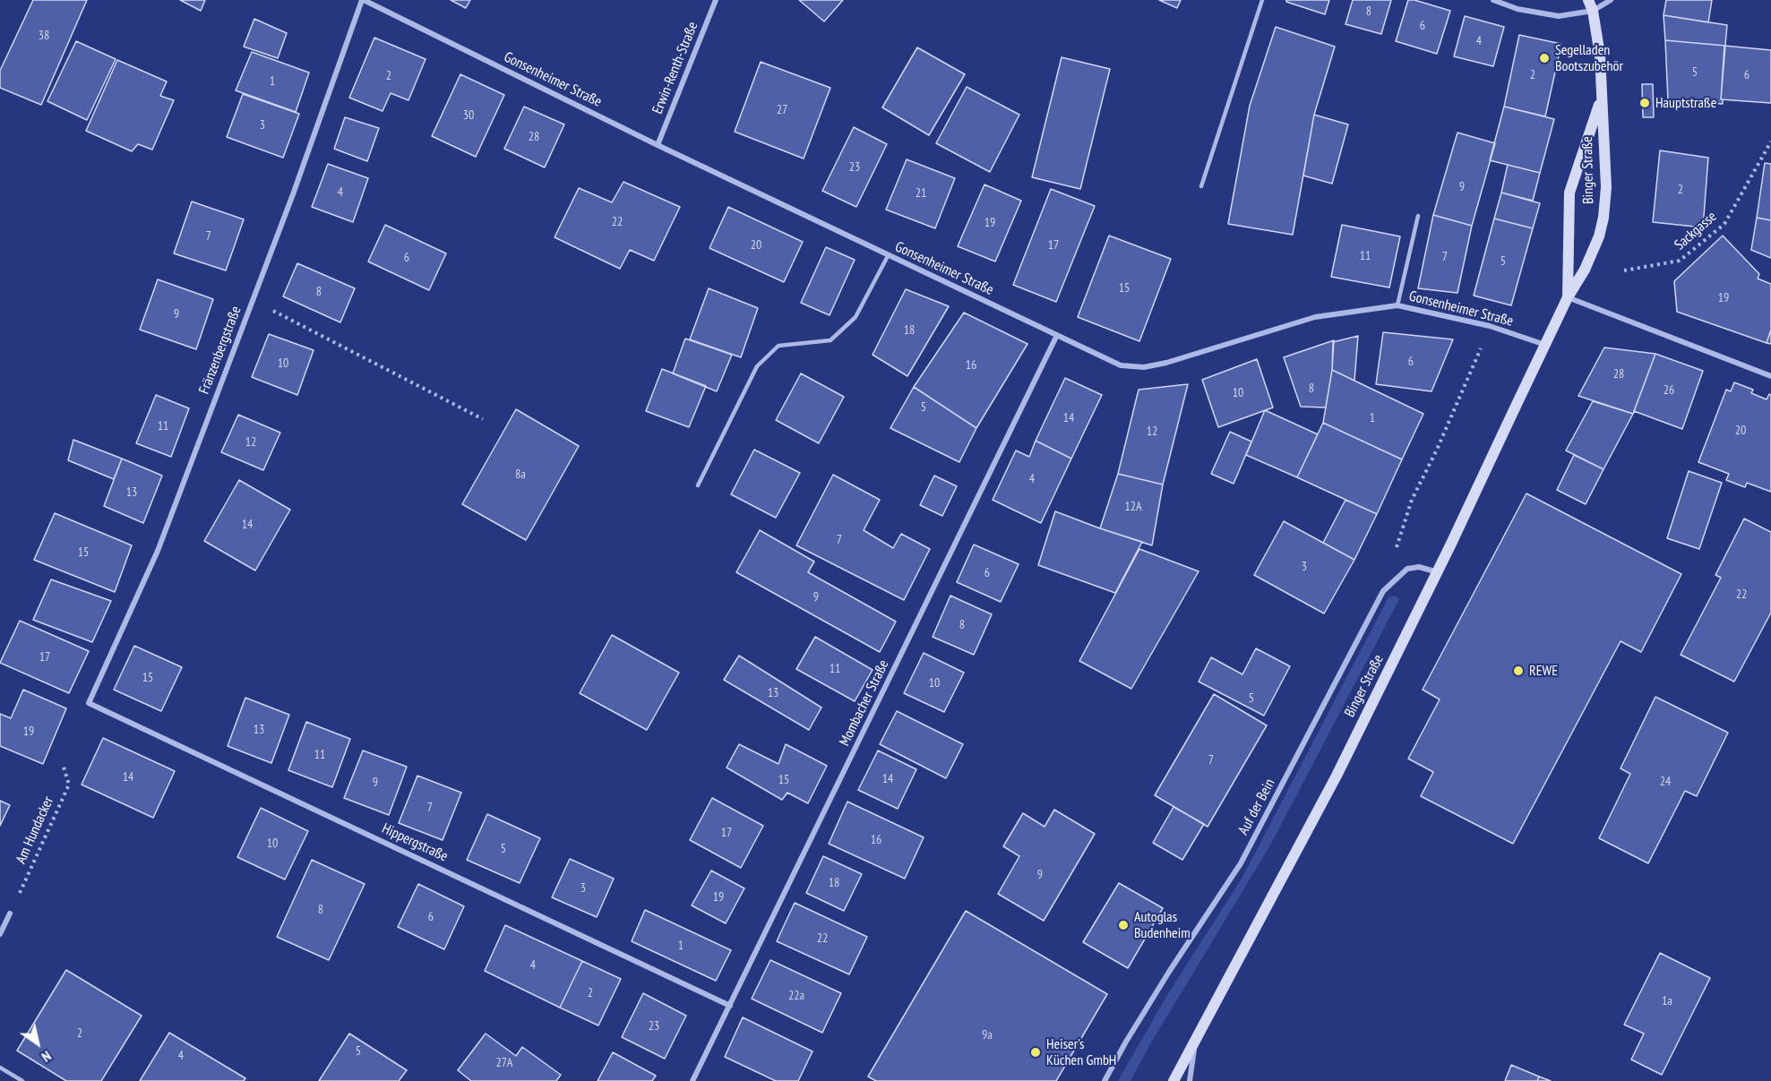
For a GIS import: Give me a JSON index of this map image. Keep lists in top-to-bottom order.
{
  "streets": {
    "main road": ["Binger Straße"],
    "street": [
      "Erwin-Renth-Straße",
      "Gonsenheimer Straße",
      "Fränzenbergstraße",
      "Mombacher Straße",
      "Auf der Bein",
      "Hippergstraße"
    ],
    "path": ["Sackgasse", "Am Hundacker"]
  },
  "crossings": [
    ["Erwin-Renth-Straße", "Gonsenheimer Straße"],
    ["Gonsenheimer Straße", "Binger Straße"],
    ["Gonsenheimer Straße", "Fränzenbergstraße"],
    ["Gonsenheimer Straße", "Mombacher Straße"],
    ["Binger Straße", "Auf der Bein"],
    ["Fränzenbergstraße", "Hippergstraße"],
    ["Mombacher Straße", "Hippergstraße"]
  ],
  "places": [
    "Segelladen Bootszubehör",
    "Hauptstraße",
    "REWE",
    "Autoglas Budenheim",
    "Heiser's Küchen GmbH"
  ],
  "house_numbers": [
    "8",
    "6",
    "38",
    "4",
    "5",
    "2",
    "6",
    "2",
    "1",
    "27",
    "30",
    "3",
    "28",
    "23",
    "9",
    "2",
    "4",
    "21",
    "22",
    "19",
    "7",
    "20",
    "17",
    "11",
    "7",
    "6",
    "5",
    "15",
    "8",
    "19",
    "9",
    "18",
    "6",
    "10",
    "16",
    "28",
    "8",
    "26",
    "10",
    "5",
    "14",
    "1",
    "11",
    "20",
    "12",
    "12",
    "8a",
    "4",
    "13",
    "12A",
    "14",
    "7",
    "15",
    "3",
    "6",
    "22",
    "9",
    "8",
    "17",
    "11",
    "15",
    "10",
    "13",
    "5",
    "13",
    "19",
    "11",
    "7",
    "14",
    "14",
    "15",
    "24",
    "9",
    "7",
    "17",
    "16",
    "10",
    "5",
    "9",
    "18",
    "3",
    "19",
    "8",
    "6",
    "22",
    "1",
    "4",
    "2",
    "22a",
    "1a",
    "23",
    "2",
    "9a",
    "5",
    "4",
    "27A"
  ],
  "north": "bottom right"
}
